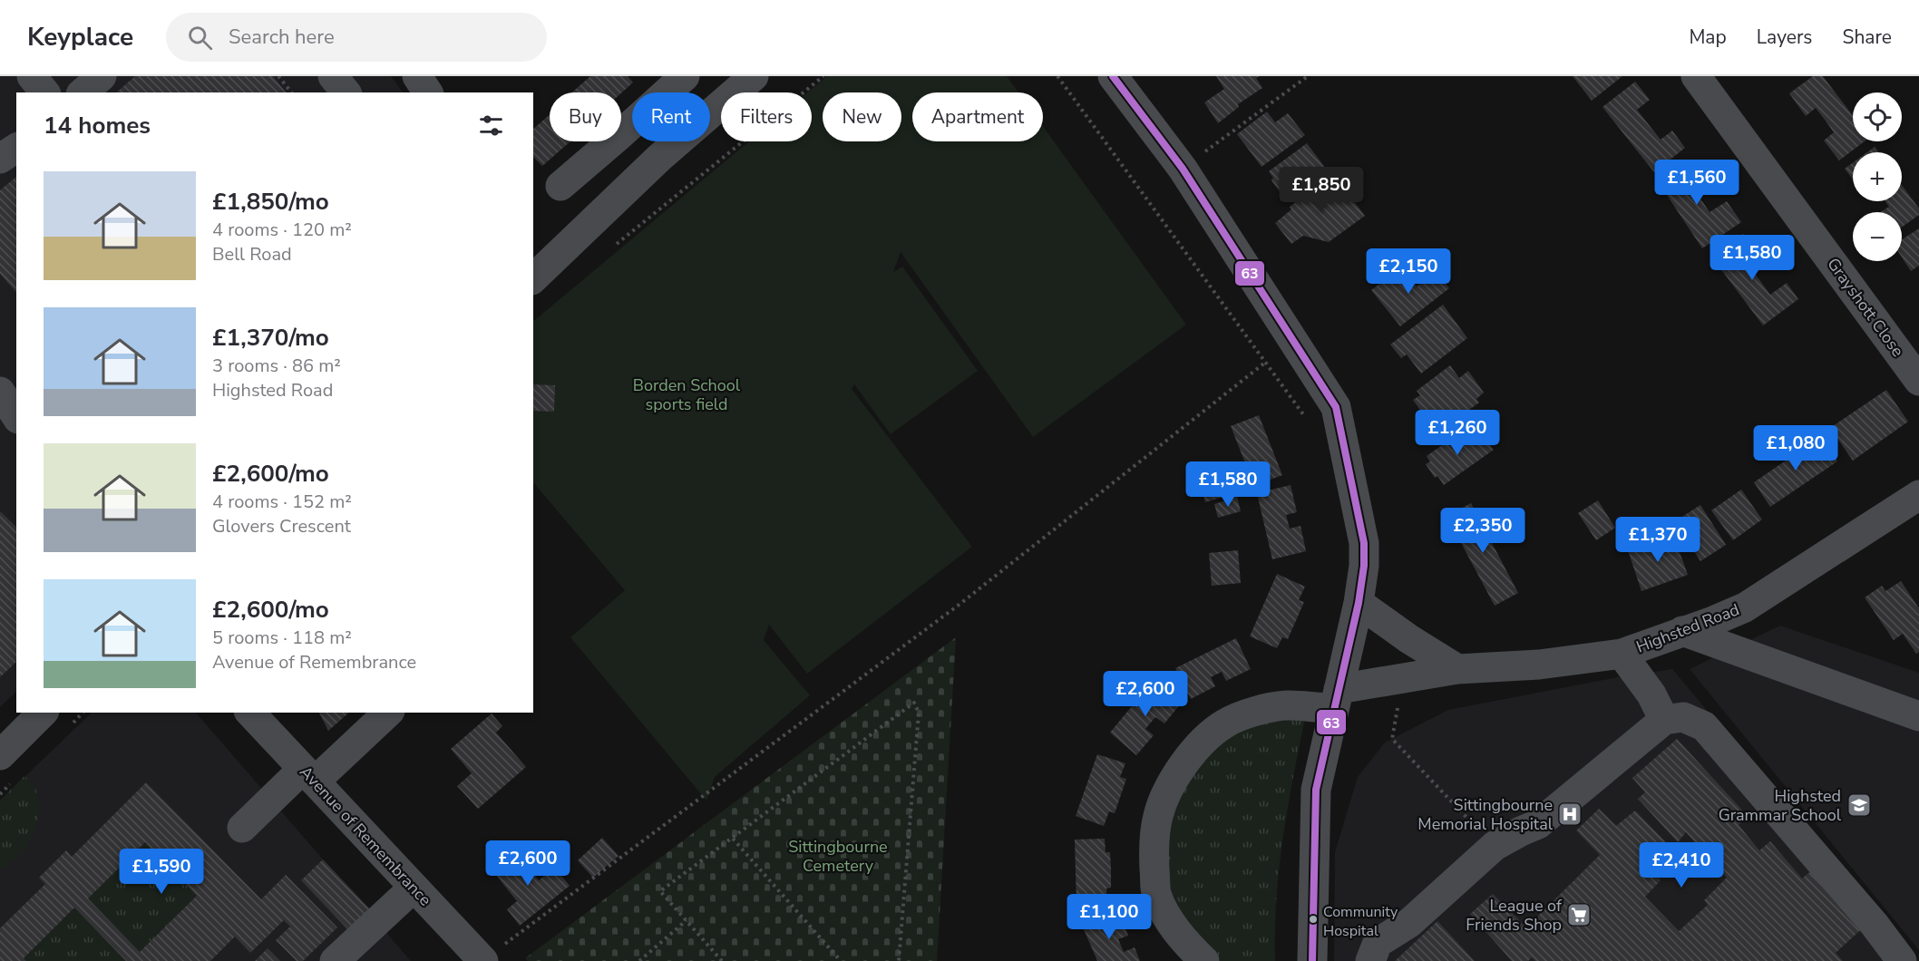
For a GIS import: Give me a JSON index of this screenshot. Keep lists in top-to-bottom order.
{
  "streets": {
    "street": ["Grayshott Close", "Highsted Road", "Avenue of Remembrance"]
  },
  "parks": ["Borden School sports field", "Sittingbourne Cemetery"],
  "places": {
    "school or university": ["Highsted Grammar School"],
    "hospital": ["Sittingbourne Memorial Hospital"],
    "supermarket": ["League of Friends Shop"],
    "other": ["Community Hospital"]
  },
  "lines": ["transit line 63"],
  "page": {
    "header": "Keyplace",
    "search": "Search here",
    "nav": ["Map", "Layers", "Share"],
    "map_buttons": ["+", "−"],
    "chip": [
      "Buy",
      "Rent",
      "Filters",
      "New",
      "Apartment"
    ],
    "heading": "14 homes",
    "list": [
      {
        "name": "£1,850/mo",
        "note": "4 rooms · 120 m² · Bell Road"
      },
      {
        "name": "£1,370/mo",
        "note": "3 rooms · 86 m² · Highsted Road"
      },
      {
        "name": "£2,600/mo",
        "note": "4 rooms · 152 m² · Glovers Crescent"
      },
      {
        "name": "£2,600/mo",
        "note": "5 rooms · 118 m² · Avenue of Remembrance"
      }
    ],
    "price": [
      "£1,560",
      "£1,850",
      "£1,580",
      "£2,150",
      "£1,260",
      "£1,080",
      "£1,580",
      "£2,350",
      "£1,370",
      "£2,600",
      "£2,600",
      "£2,410",
      "£1,590",
      "£1,100"
    ]
  }
}
